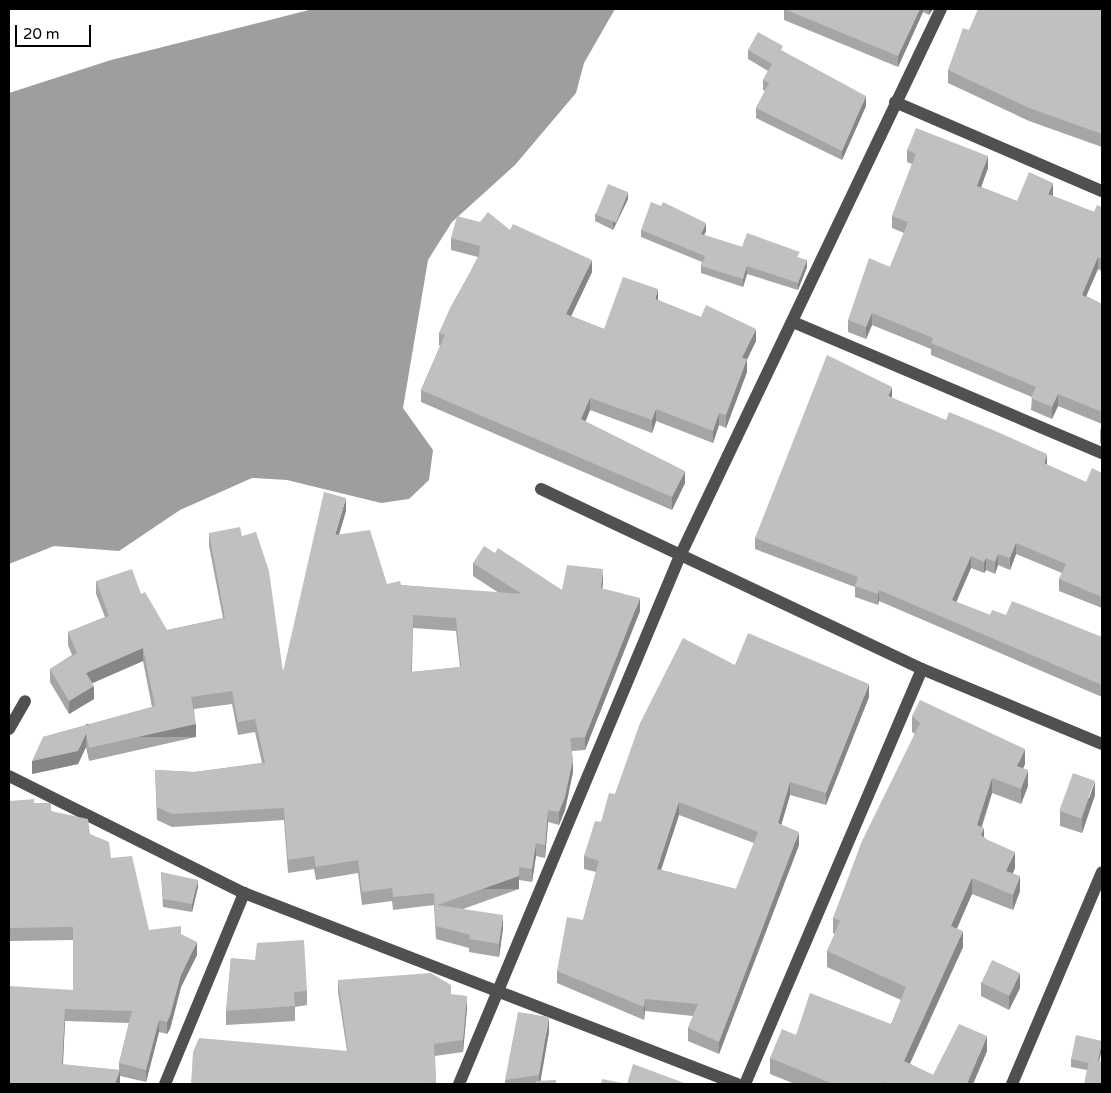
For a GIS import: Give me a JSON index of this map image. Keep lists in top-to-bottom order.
{
  "scale_bar": "20 m"
}
